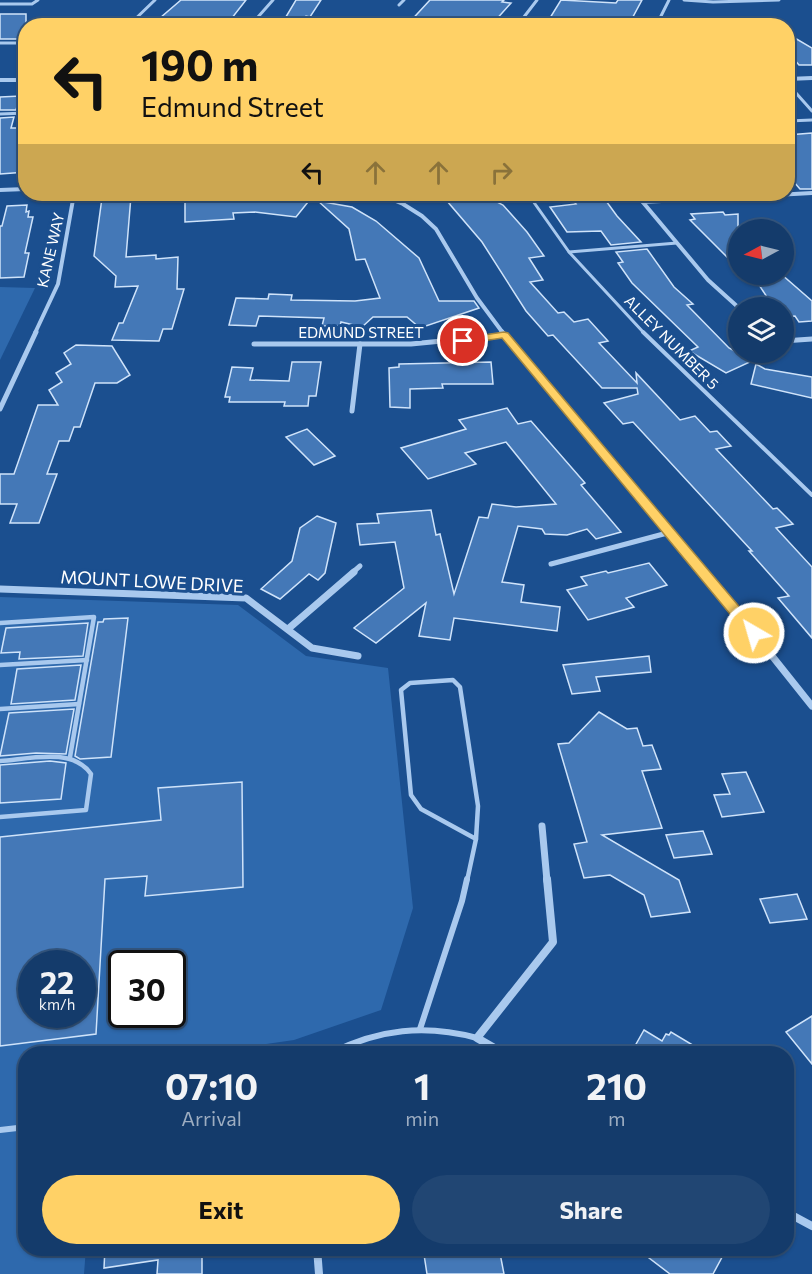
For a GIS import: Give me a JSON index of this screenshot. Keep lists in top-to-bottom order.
{
  "streets": {
    "street": ["KANE WAY", "EDMUND STREET", "MOUNT LOWE DRIVE"],
    "lane": ["ALLEY NUMBER 5"]
  },
  "north": "left",
  "page": {
    "turn": ["190 m", "Edmund Street"],
    "speed": "22 km/h",
    "limit": "30",
    "eta": [
      "07:10",
      "Arrival",
      "1",
      "min",
      "210",
      "m"
    ],
    "buttons": ["Exit", "Share"]
  }
}
